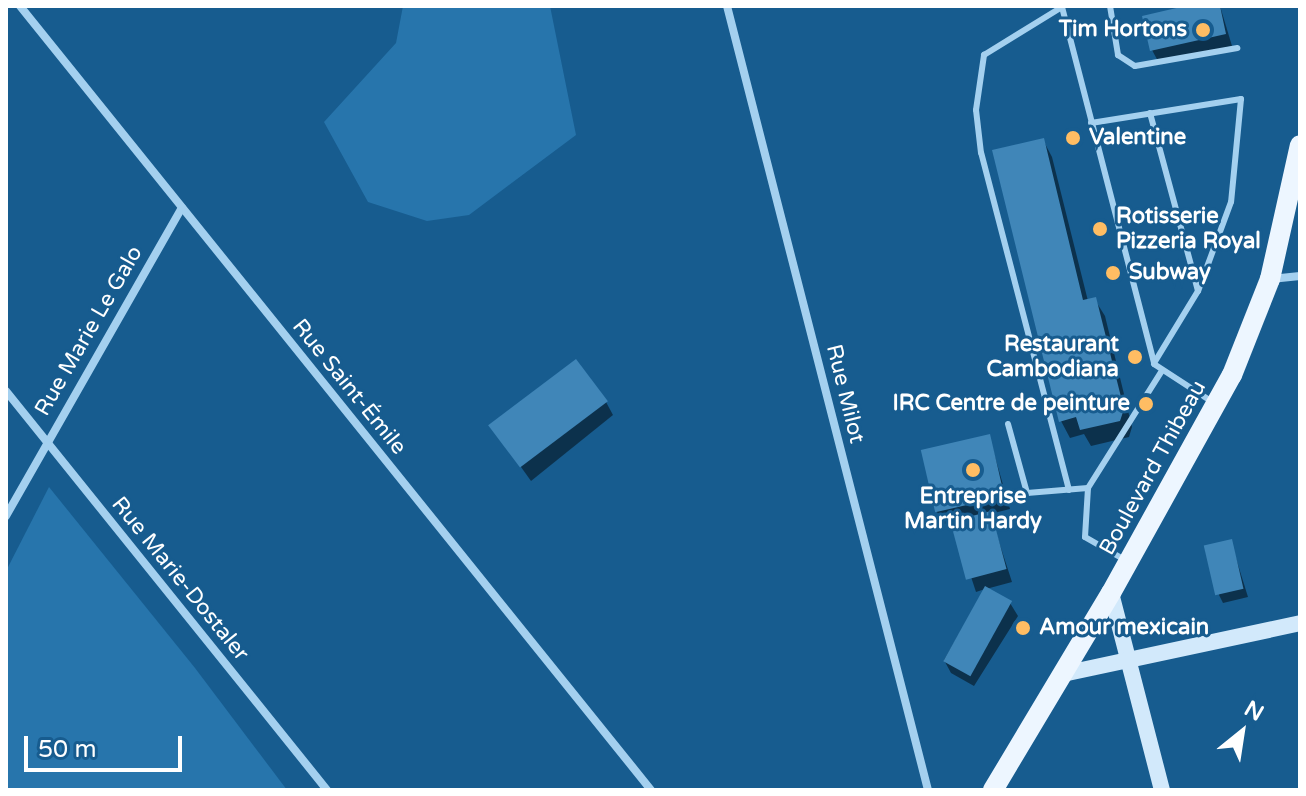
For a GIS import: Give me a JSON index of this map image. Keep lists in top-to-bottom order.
{
  "streets": {
    "main road": ["Boulevard Thibeau"],
    "street": [
      "Rue Marie Le Galo",
      "Rue Saint-Émile",
      "Rue Milot",
      "Rue Marie-Dostaler"
    ]
  },
  "crossings": [
    ["Rue Marie Le Galo", "Rue Saint-Émile"],
    ["Rue Marie Le Galo", "Rue Marie-Dostaler"]
  ],
  "places": [
    "Tim Hortons",
    "Valentine",
    "Rotisserie Pizzeria Royal",
    "Subway",
    "Restaurant Cambodiana",
    "IRC Centre de peinture",
    "Entreprise Martin Hardy",
    "Amour mexicain"
  ],
  "scale_bar": "50 m",
  "north": "top right"
}
